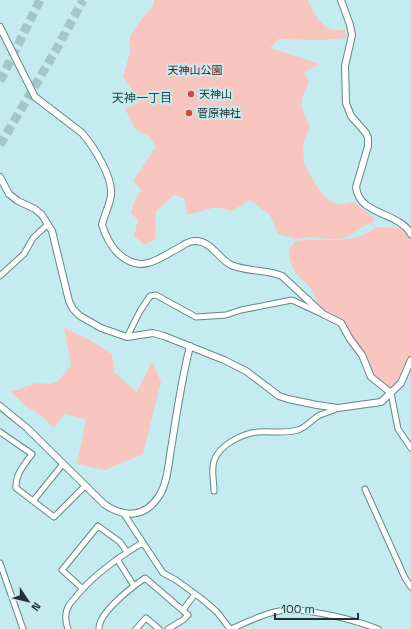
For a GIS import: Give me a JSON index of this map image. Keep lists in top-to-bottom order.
{
  "districts": ["天神一丁目"],
  "parks": ["天神山公園"],
  "places": ["天神山", "菅原神社"],
  "scale_bar": "100 m",
  "north": "bottom right"
}
